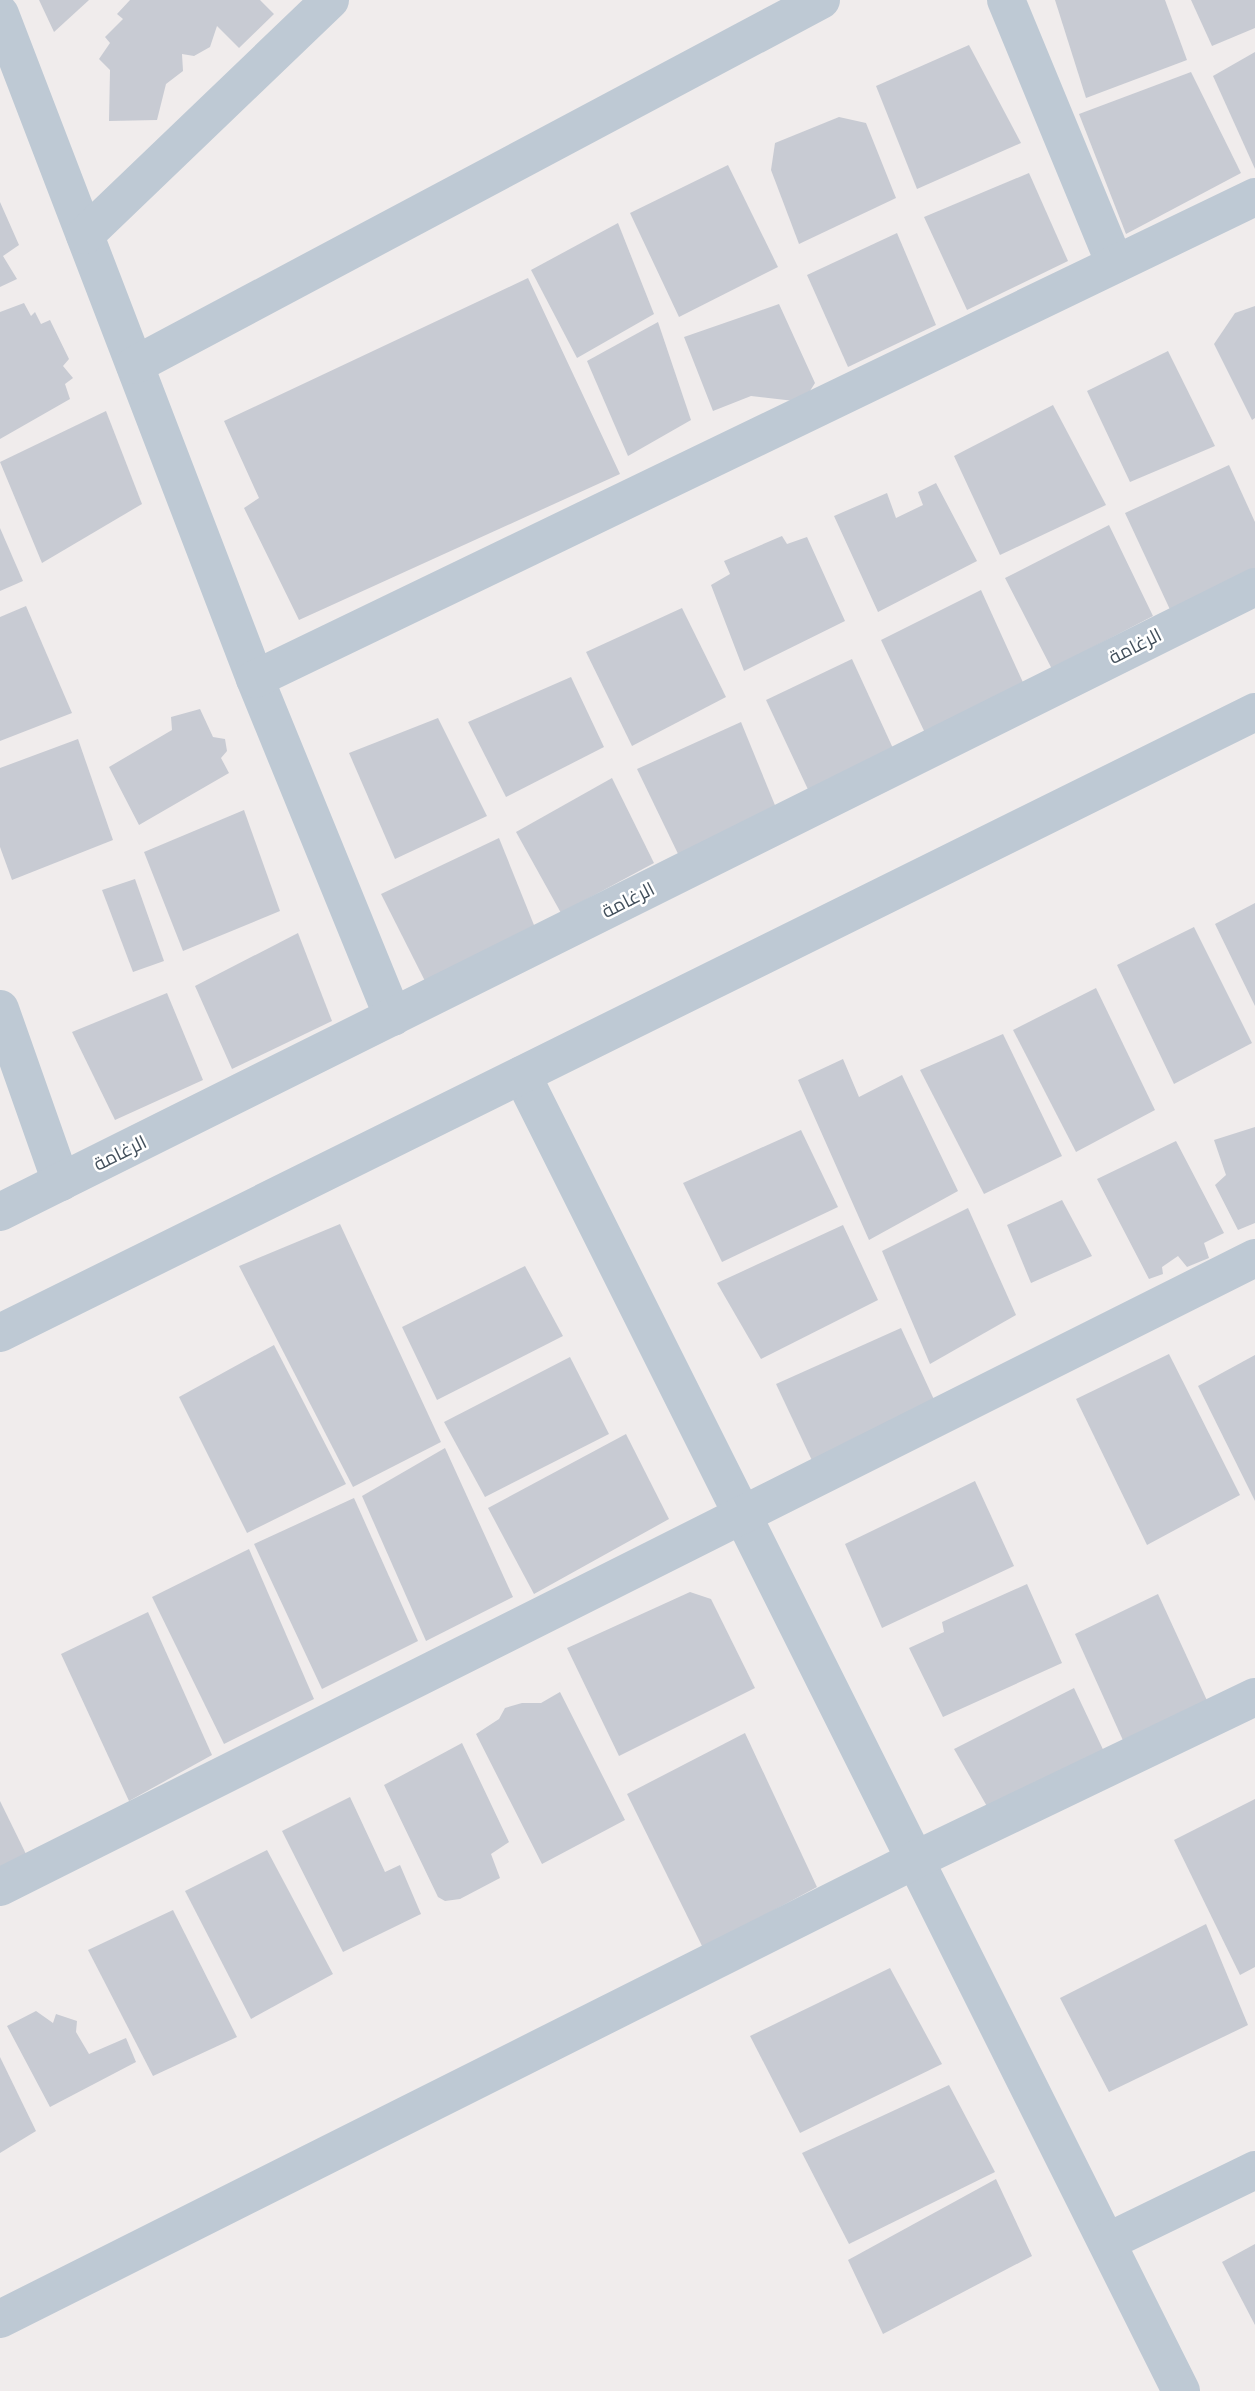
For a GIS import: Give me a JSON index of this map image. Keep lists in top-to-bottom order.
{
  "streets": {
    "street": ["الرغامة"]
  }
}
